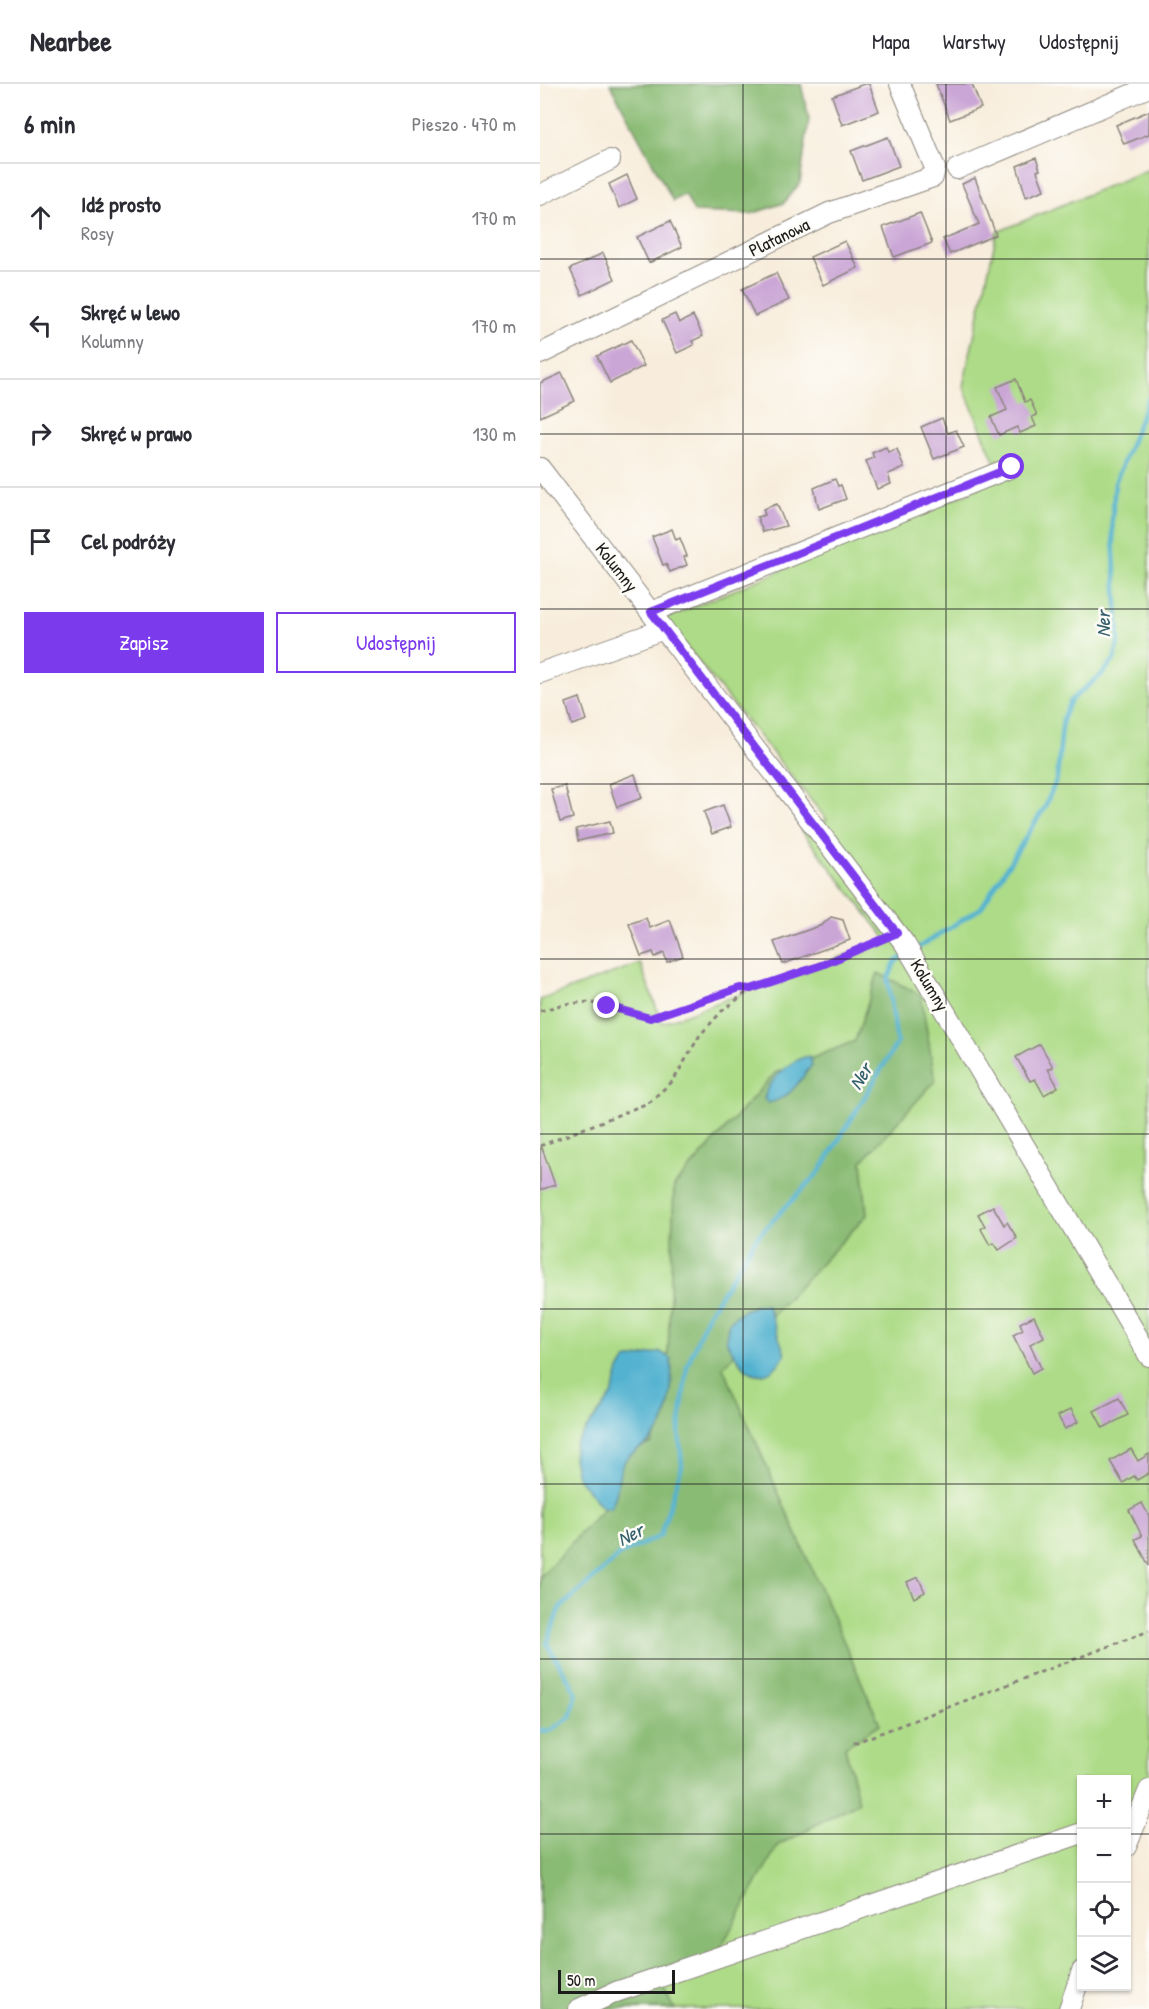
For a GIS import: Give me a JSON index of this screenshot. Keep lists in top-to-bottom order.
{
  "streets": {
    "street": ["Platanowa", "Kolumny"]
  },
  "water": ["Ner"],
  "scale_bar": "50 m",
  "page": {
    "header": "Nearbee",
    "nav": ["Mapa", "Warstwy", "Udostępnij"],
    "heading": ["6 min", "Pieszo · 470 m"],
    "list": [
      ["Idź prosto", "Rosy", "170 m"],
      ["Skręć w lewo", "Kolumny", "170 m"],
      ["Skręć w prawo", "130 m"],
      "Cel podróży"
    ],
    "buttons": ["Zapisz", "Udostępnij"],
    "map_buttons": ["+", "−"],
    "scale": "50 m"
  }
}
